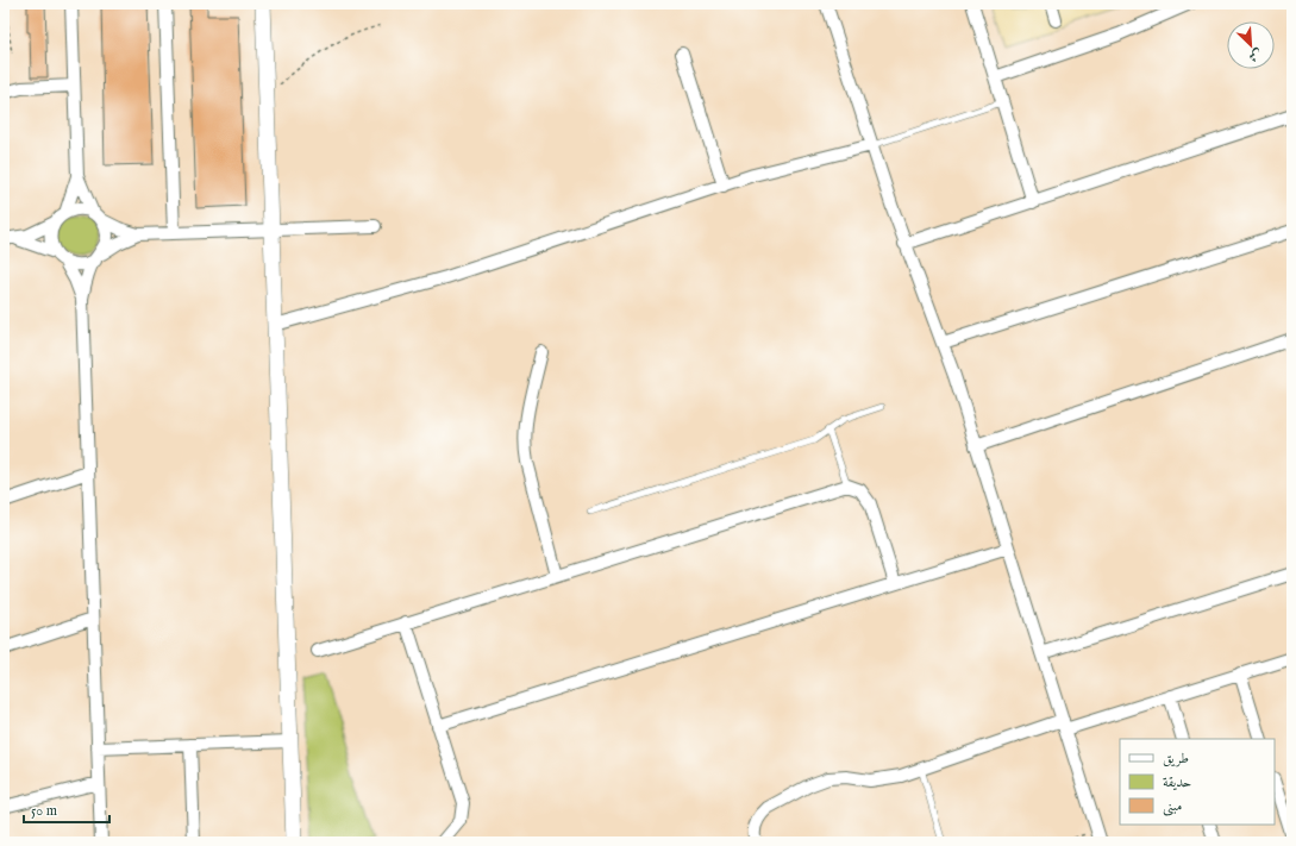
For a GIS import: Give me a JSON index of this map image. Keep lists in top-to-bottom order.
{
  "legend": ["طريق", "حديقة", "مبنى"],
  "scale_bar": "50 m",
  "north": "bottom right"
}
